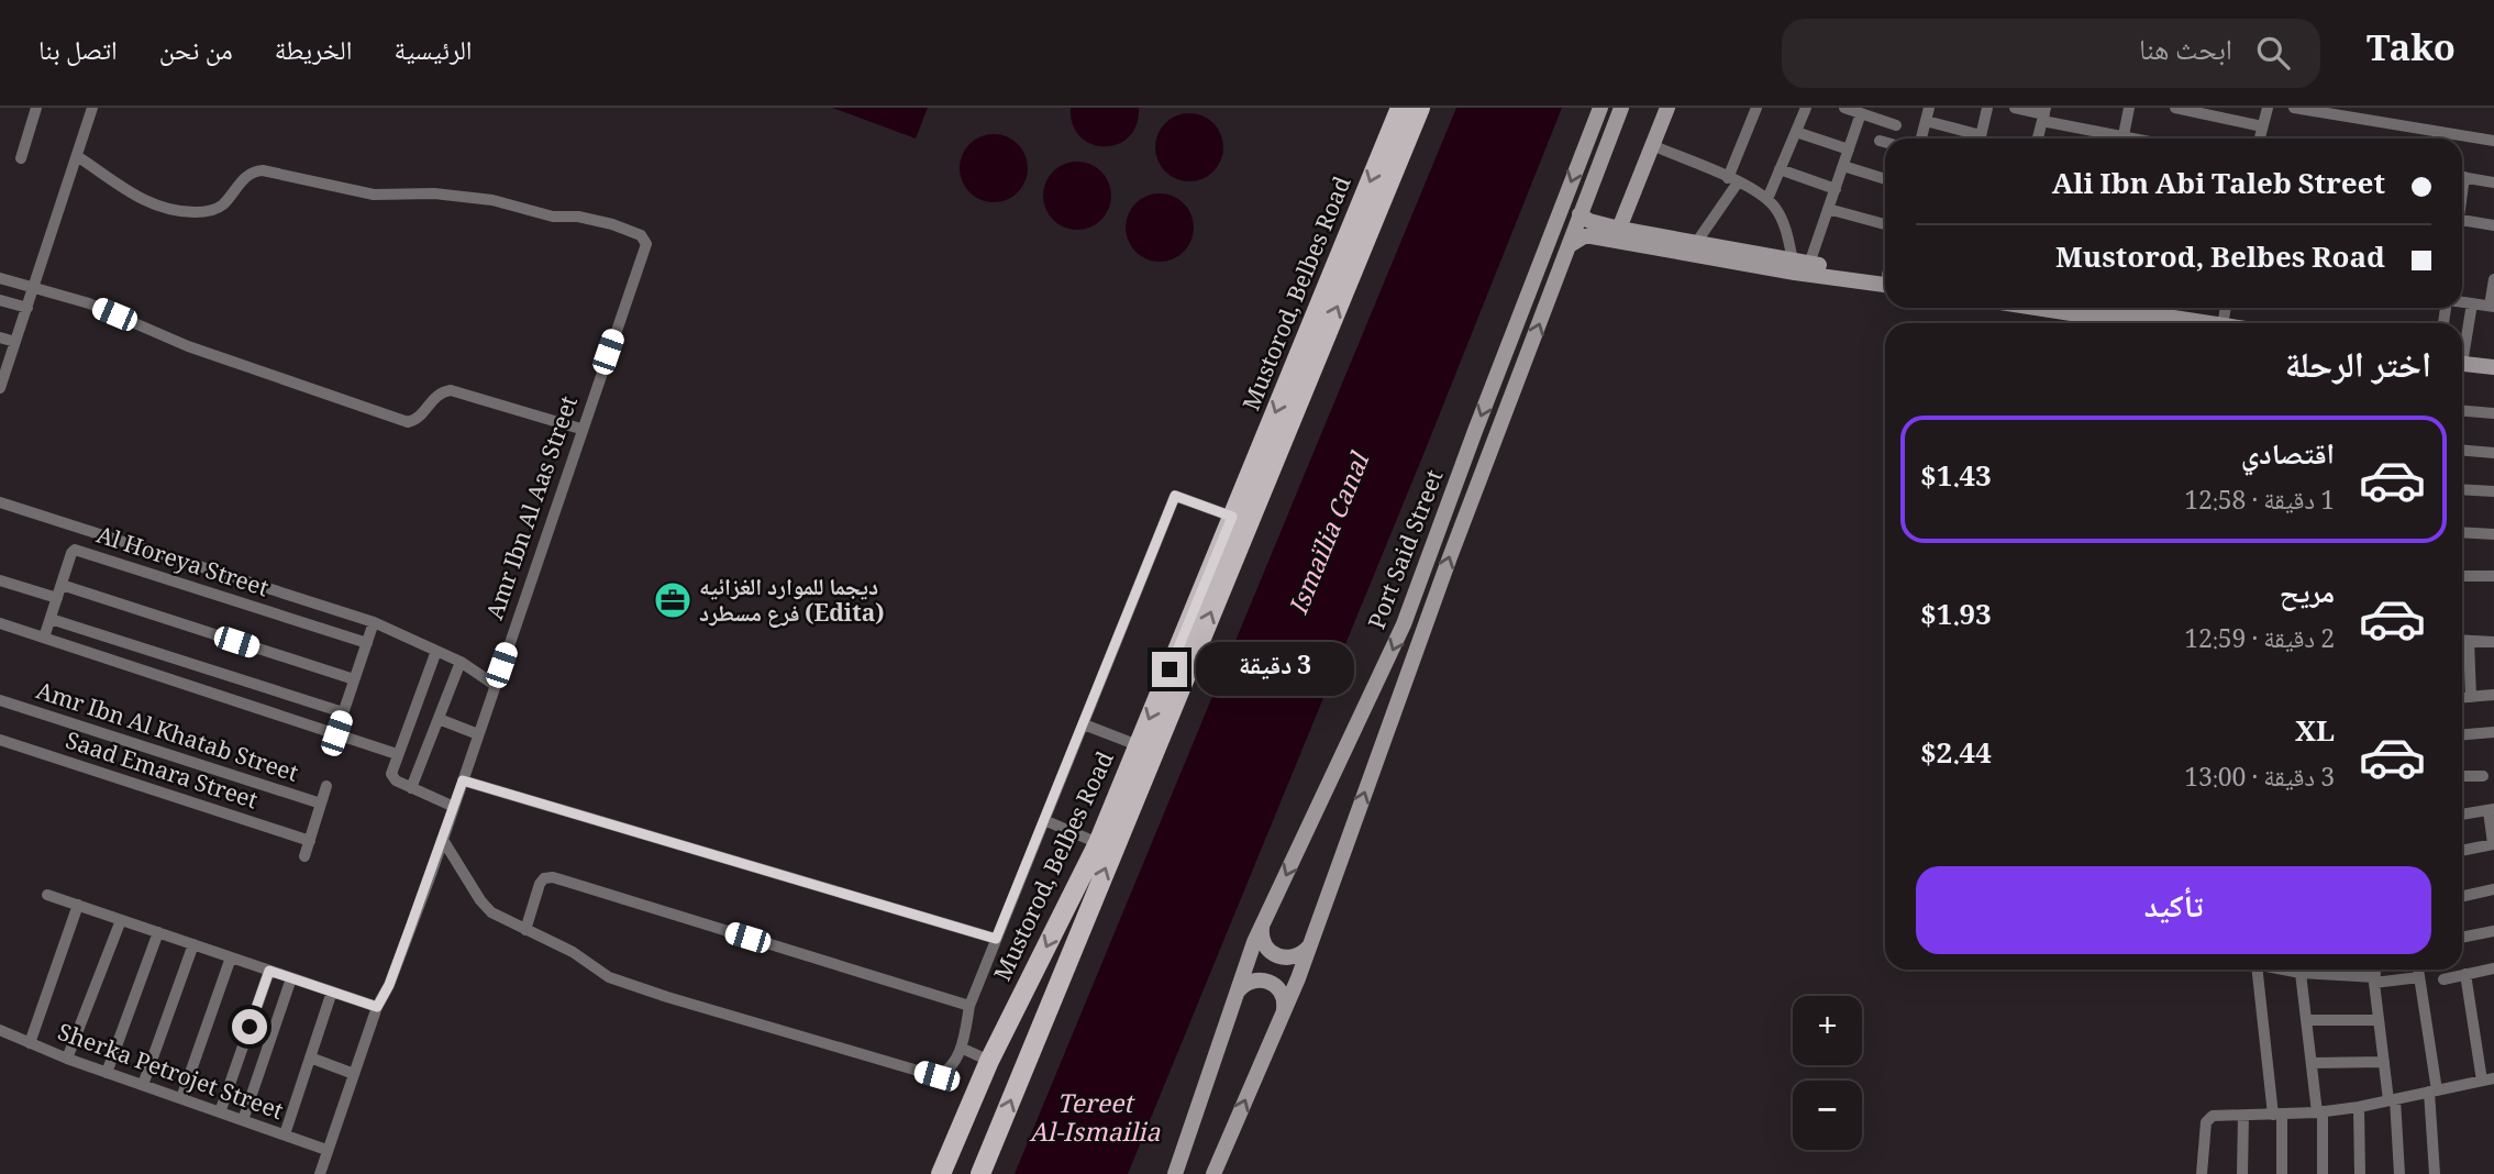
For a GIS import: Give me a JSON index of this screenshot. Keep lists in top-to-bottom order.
{
  "streets": {
    "main road": ["Mustorod, Belbes Road", "Port Said Street"],
    "street": [
      "Amr Ibn Al Aas Street",
      "Al Horeya Street",
      "Amr Ibn Al Khatab Street",
      "Saad Emara Street",
      "Sherka Petrojet Street"
    ]
  },
  "crossings": [
    ["Amr Ibn Al Aas Street", "Sherka Petrojet Street"]
  ],
  "water": ["Ismaïlia Canal", "Tereet Al-Ismailia"],
  "places": {
    "office": ["ديجما للموارد الغزائيه فرع مسطرد (Edita)"]
  },
  "page": {
    "header": "Tako",
    "search": "ابحث هنا",
    "nav": [
      "الرئيسية",
      "الخريطة",
      "من نحن",
      "اتصل بنا"
    ],
    "banner": ["Ali Ibn Abi Taleb Street", "Mustorod, Belbes Road"],
    "heading": "اختر الرحلة",
    "list": [
      {
        "name": "اقتصادي",
        "note": "1 دقيقة · 12:58",
        "value": "$1.43"
      },
      {
        "name": "مريح",
        "note": "2 دقيقة · 12:59",
        "value": "$1.93"
      },
      {
        "name": "XL",
        "note": "3 دقيقة · 13:00",
        "value": "$2.44"
      }
    ],
    "bubble": "3 دقيقة",
    "buttons": "تأكيد",
    "map_buttons": ["+", "−"]
  }
}
